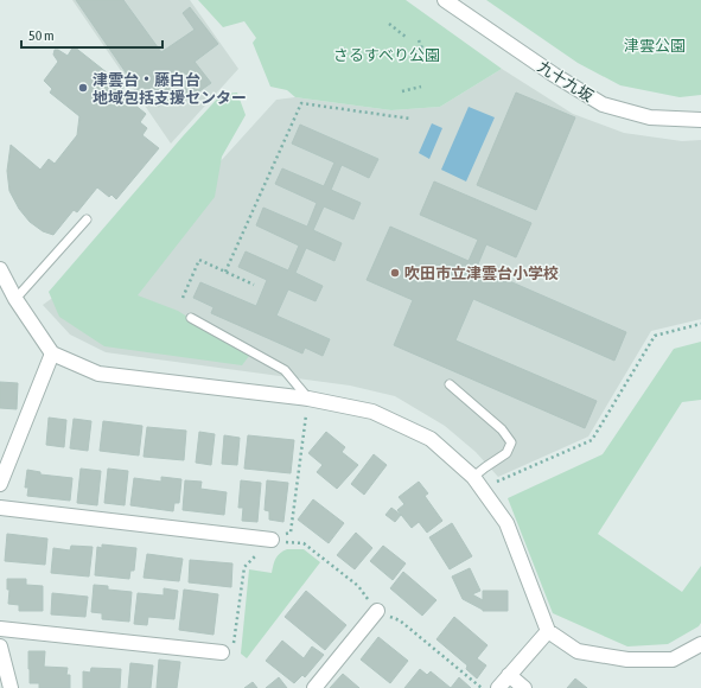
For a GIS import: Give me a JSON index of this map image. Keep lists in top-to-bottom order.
{
  "streets": {
    "street": ["九十九坂"]
  },
  "parks": ["津雲公園", "さるすべり公園"],
  "places": ["津雲台・藤白台 地域包括支援センター", "吹田市立津雲台小学校"],
  "scale_bar": "50 m"
}
